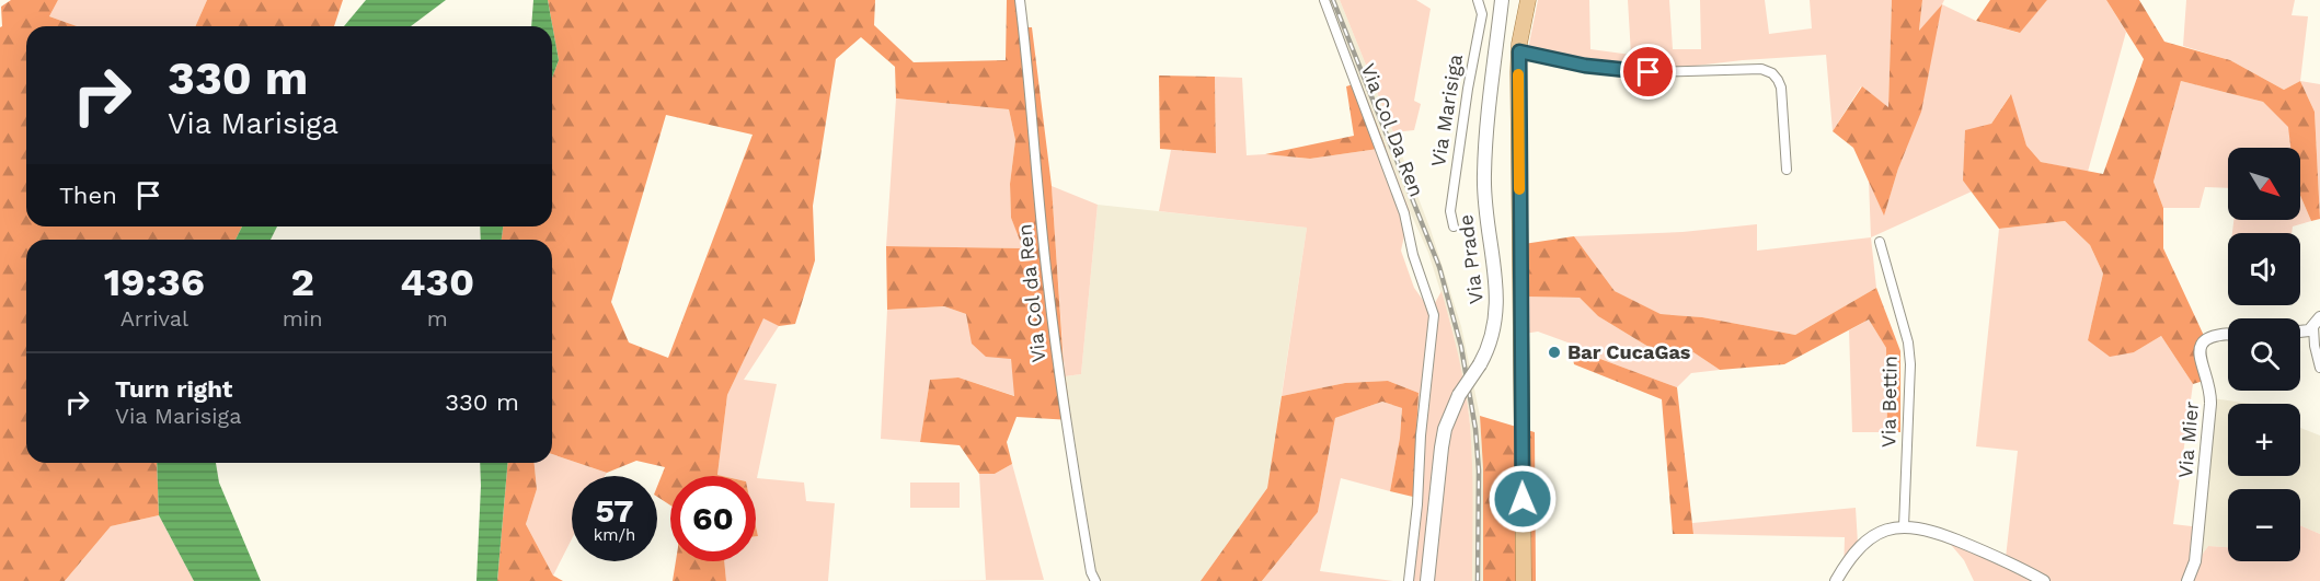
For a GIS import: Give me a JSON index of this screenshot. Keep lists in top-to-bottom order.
{
  "streets": {
    "main road": ["Via Prade"],
    "street": [
      "Via Marisiga",
      "Via Col Da Ren",
      "Via Col da Ren",
      "Via Bettin",
      "Via Mier"
    ]
  },
  "places": ["Bar CucaGas"],
  "north": "bottom right",
  "page": {
    "turn": ["330 m", "Via Marisiga"],
    "map_buttons": ["+", "−"],
    "then": "Then",
    "eta": [
      "19:36",
      "Arrival",
      "2",
      "min",
      "430",
      "m"
    ],
    "list": [
      {
        "name": "Turn right",
        "note": "Via Marisiga",
        "value": "330 m"
      }
    ],
    "speed": "57 km/h",
    "limit": "60"
  }
}
